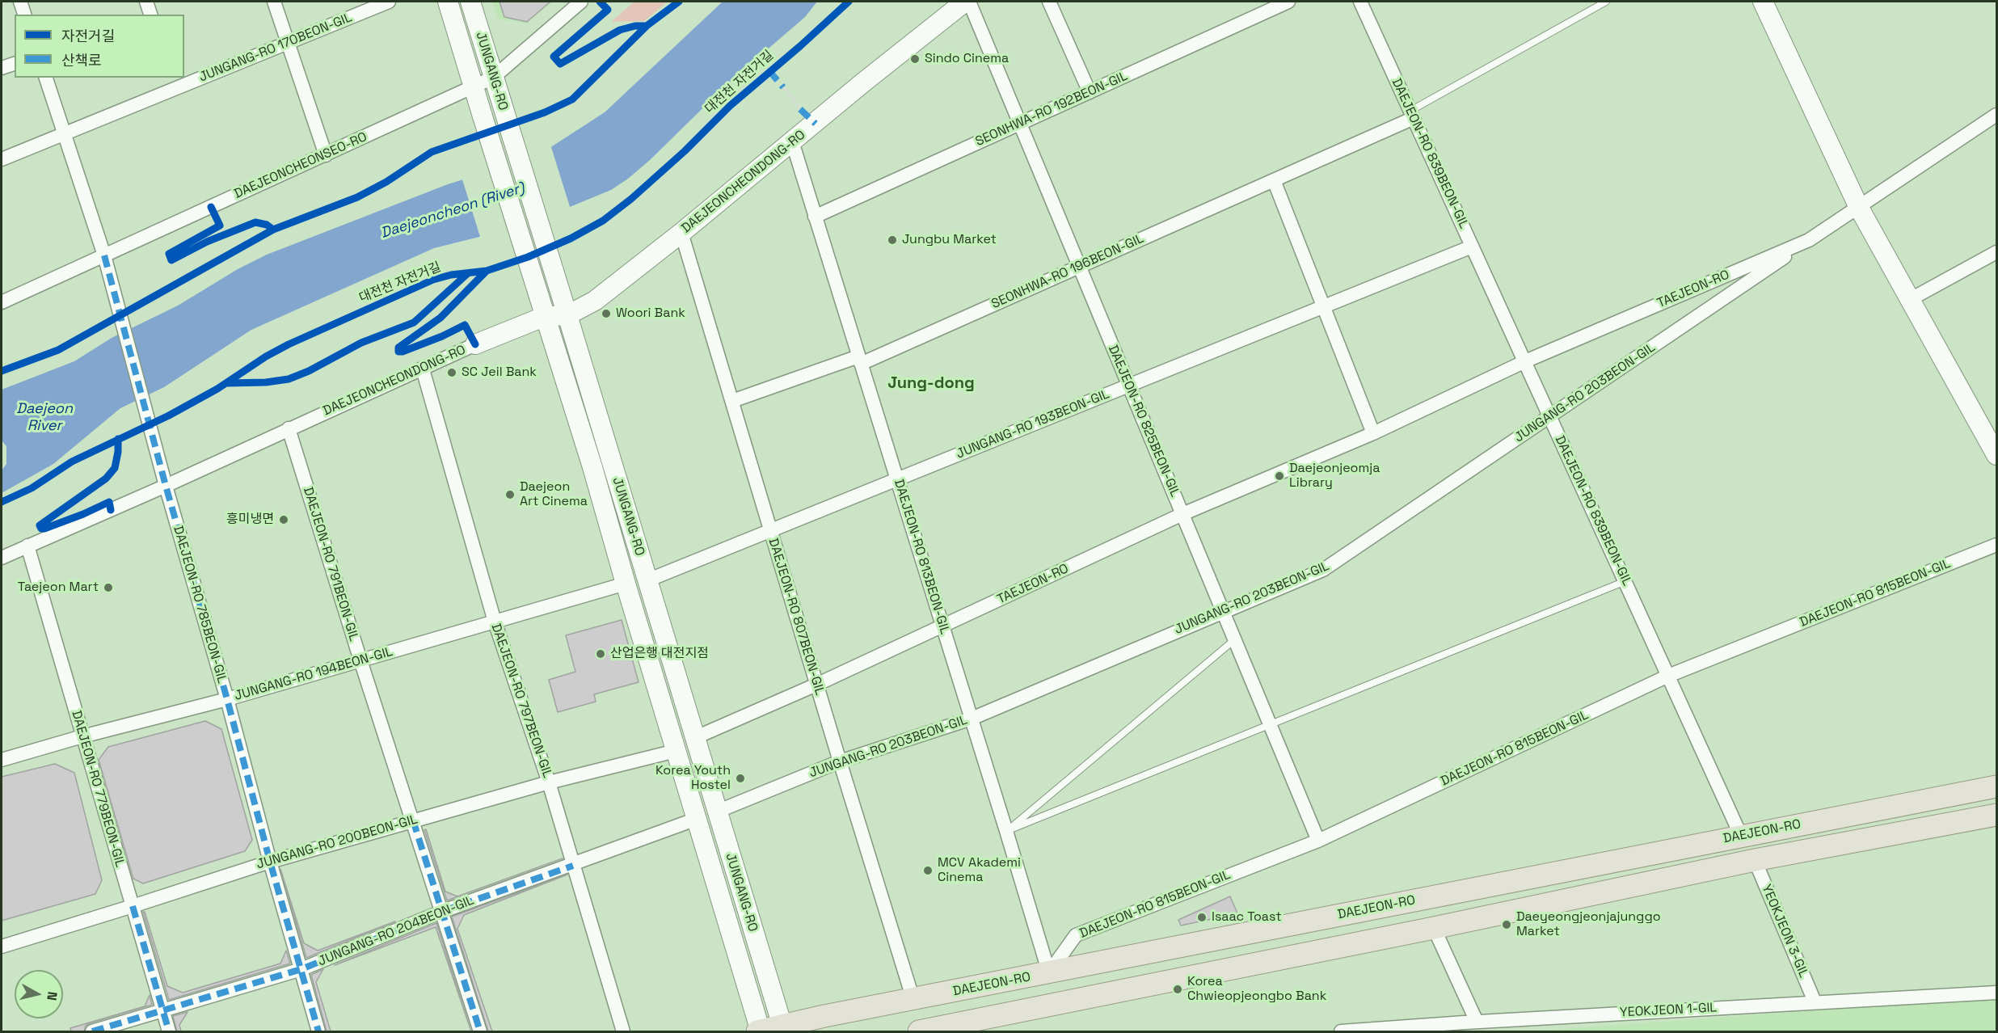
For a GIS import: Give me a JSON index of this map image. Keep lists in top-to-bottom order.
{
  "streets": {
    "main road": ["JUNGANG-RO", "DAEJEONCHEONDONG-RO", "DAEJEON-RO"],
    "street": [
      "JUNGANG-RO 170BEON-GIL",
      "SEONHWA-RO 192BEON-GIL",
      "DAEJEON-RO 839BEON-GIL",
      "DAEJEONCHEONSEO-RO",
      "SEONHWA-RO 196BEON-GIL",
      "TAEJEON-RO",
      "JUNGANG-RO 203BEON-GIL",
      "DAEJEON-RO 825BEON-GIL",
      "JUNGANG-RO 193BEON-GIL",
      "DAEJEON-RO 813BEON-GIL",
      "DAEJEON-RO 791BEON-GIL",
      "DAEJEON-RO 815BEON-GIL",
      "DAEJEON-RO 785BEON-GIL",
      "DAEJEON-RO 807BEON-GIL",
      "JUNGANG-RO 194BEON-GIL",
      "DAEJEON-RO 797BEON-GIL",
      "DAEJEON-RO 779BEON-GIL",
      "JUNGANG-RO 200BEON-GIL",
      "JUNGANG-RO 204BEON-GIL",
      "YEOKJEON 3-GIL",
      "YEOKJEON 1-GIL"
    ],
    "cycle path": ["대전천 자전거길"]
  },
  "crossings": [
    ["JUNGANG-RO 170BEON-GIL", "DAEJEON-RO 785BEON-GIL"],
    ["JUNGANG-RO", "DAEJEONCHEONSEO-RO"],
    ["JUNGANG-RO", "DAEJEONCHEONDONG-RO"],
    ["JUNGANG-RO", "TAEJEON-RO"],
    ["JUNGANG-RO", "JUNGANG-RO 203BEON-GIL"],
    ["JUNGANG-RO", "JUNGANG-RO 193BEON-GIL"],
    ["JUNGANG-RO", "JUNGANG-RO 194BEON-GIL"],
    ["JUNGANG-RO", "DAEJEON-RO"],
    ["JUNGANG-RO", "JUNGANG-RO 200BEON-GIL"],
    ["JUNGANG-RO", "JUNGANG-RO 204BEON-GIL"],
    ["SEONHWA-RO 192BEON-GIL", "DAEJEON-RO 825BEON-GIL"],
    ["SEONHWA-RO 192BEON-GIL", "DAEJEON-RO 813BEON-GIL"],
    ["DAEJEON-RO 839BEON-GIL", "SEONHWA-RO 196BEON-GIL"],
    ["DAEJEON-RO 839BEON-GIL", "TAEJEON-RO"],
    ["DAEJEON-RO 839BEON-GIL", "JUNGANG-RO 203BEON-GIL"],
    ["DAEJEON-RO 839BEON-GIL", "JUNGANG-RO 193BEON-GIL"],
    ["DAEJEON-RO 839BEON-GIL", "DAEJEON-RO 815BEON-GIL"],
    ["DAEJEON-RO 839BEON-GIL", "DAEJEON-RO"],
    ["DAEJEONCHEONSEO-RO", "DAEJEON-RO 785BEON-GIL"],
    ["DAEJEONCHEONDONG-RO", "DAEJEON-RO 813BEON-GIL"],
    ["DAEJEONCHEONDONG-RO", "DAEJEON-RO 791BEON-GIL"],
    ["DAEJEONCHEONDONG-RO", "DAEJEON-RO 785BEON-GIL"],
    ["DAEJEONCHEONDONG-RO", "DAEJEON-RO 807BEON-GIL"],
    ["DAEJEONCHEONDONG-RO", "DAEJEON-RO 797BEON-GIL"],
    ["DAEJEONCHEONDONG-RO", "DAEJEON-RO 779BEON-GIL"],
    ["SEONHWA-RO 196BEON-GIL", "DAEJEON-RO 825BEON-GIL"],
    ["SEONHWA-RO 196BEON-GIL", "DAEJEON-RO 813BEON-GIL"],
    ["SEONHWA-RO 196BEON-GIL", "DAEJEON-RO 807BEON-GIL"],
    ["TAEJEON-RO", "JUNGANG-RO 203BEON-GIL"],
    ["TAEJEON-RO", "DAEJEON-RO 825BEON-GIL"],
    ["TAEJEON-RO", "DAEJEON-RO 813BEON-GIL"],
    ["TAEJEON-RO", "DAEJEON-RO 807BEON-GIL"],
    ["JUNGANG-RO 203BEON-GIL", "DAEJEON-RO 825BEON-GIL"],
    ["JUNGANG-RO 203BEON-GIL", "DAEJEON-RO 813BEON-GIL"],
    ["JUNGANG-RO 203BEON-GIL", "DAEJEON-RO 807BEON-GIL"],
    ["DAEJEON-RO 825BEON-GIL", "JUNGANG-RO 193BEON-GIL"],
    ["DAEJEON-RO 825BEON-GIL", "DAEJEON-RO 815BEON-GIL"],
    ["JUNGANG-RO 193BEON-GIL", "DAEJEON-RO 813BEON-GIL"],
    ["JUNGANG-RO 193BEON-GIL", "DAEJEON-RO 807BEON-GIL"],
    ["DAEJEON-RO 813BEON-GIL", "DAEJEON-RO 815BEON-GIL"],
    ["DAEJEON-RO 813BEON-GIL", "DAEJEON-RO"],
    ["DAEJEON-RO 791BEON-GIL", "JUNGANG-RO 194BEON-GIL"],
    ["DAEJEON-RO 791BEON-GIL", "JUNGANG-RO 200BEON-GIL"],
    ["DAEJEON-RO 791BEON-GIL", "JUNGANG-RO 204BEON-GIL"],
    ["DAEJEON-RO 815BEON-GIL", "DAEJEON-RO"],
    ["DAEJEON-RO 785BEON-GIL", "JUNGANG-RO 194BEON-GIL"],
    ["DAEJEON-RO 785BEON-GIL", "JUNGANG-RO 200BEON-GIL"],
    ["DAEJEON-RO 785BEON-GIL", "JUNGANG-RO 204BEON-GIL"],
    ["DAEJEON-RO 807BEON-GIL", "DAEJEON-RO"],
    ["JUNGANG-RO 194BEON-GIL", "DAEJEON-RO 797BEON-GIL"],
    ["JUNGANG-RO 194BEON-GIL", "DAEJEON-RO 779BEON-GIL"],
    ["DAEJEON-RO 797BEON-GIL", "JUNGANG-RO 200BEON-GIL"],
    ["DAEJEON-RO 797BEON-GIL", "JUNGANG-RO 204BEON-GIL"],
    ["DAEJEON-RO 779BEON-GIL", "JUNGANG-RO 200BEON-GIL"],
    ["DAEJEON-RO 779BEON-GIL", "JUNGANG-RO 204BEON-GIL"],
    ["DAEJEON-RO", "YEOKJEON 3-GIL"],
    ["YEOKJEON 3-GIL", "YEOKJEON 1-GIL"]
  ],
  "districts": ["Jung-dong"],
  "water": ["Daejeoncheon (River)", "Daejeon River"],
  "places": [
    "Sindo Cinema",
    "Jungbu Market",
    "Woori Bank",
    "SC Jeil Bank",
    "Daejeonjeomja Library",
    "Daejeon Art Cinema",
    "흥미냉면",
    "Taejeon Mart",
    "산업은행 대전지점",
    "Korea Youth Hostel",
    "MCV Akademi Cinema",
    "Isaac Toast",
    "Daeyeongjeonjajunggo Market",
    "Korea Chwieopjeongbo Bank"
  ],
  "legend": ["자전거길", "산책로"],
  "north": "right"
}
